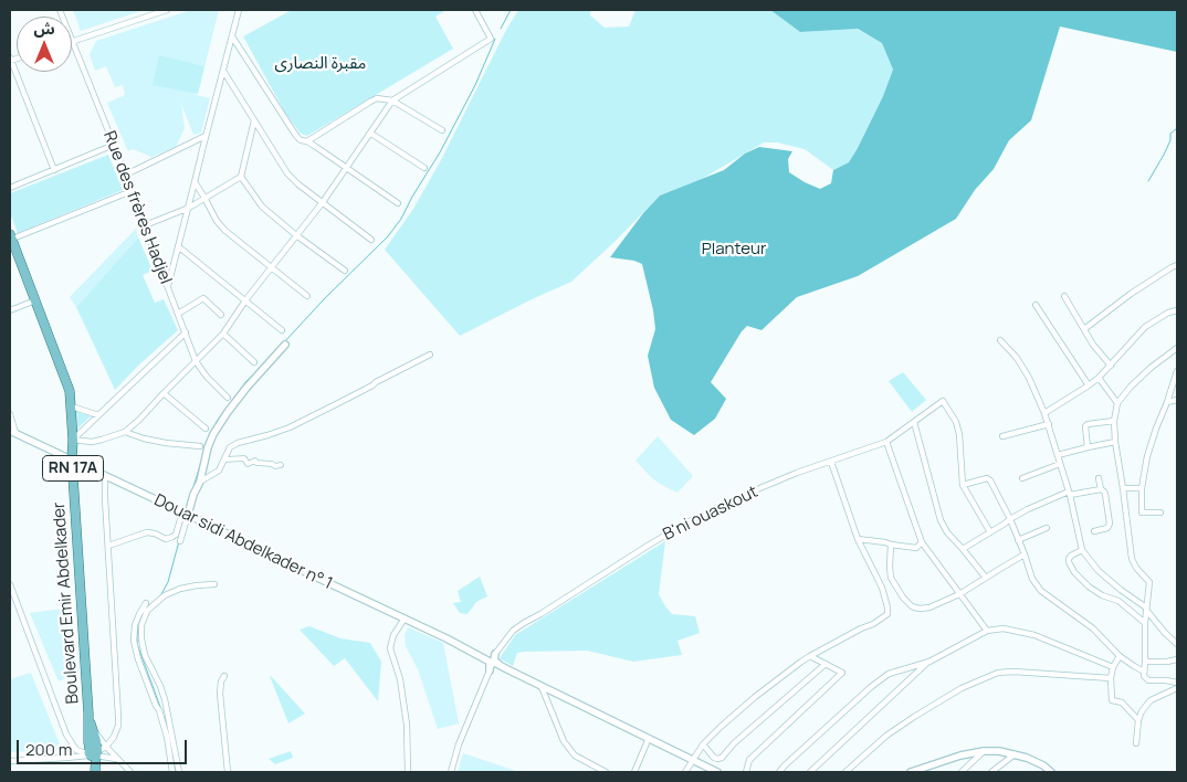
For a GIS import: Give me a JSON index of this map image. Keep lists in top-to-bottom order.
{
  "streets": {
    "main road": ["RN 17A", "Boulevard Emir Abdelkader"],
    "street": ["Rue des frères Hadjel", "B'ni ouaskout", "Douar sidi Abdelkader n° 1"]
  },
  "crossings": [
    ["RN 17A", "Boulevard Emir Abdelkader"],
    ["B'ni ouaskout", "Douar sidi Abdelkader n° 1"],
    ["Douar sidi Abdelkader n° 1", "Boulevard Emir Abdelkader"]
  ],
  "parks": ["مقبرة النصارى", "Planteur"],
  "scale_bar": "200 m",
  "north": "top"
}
